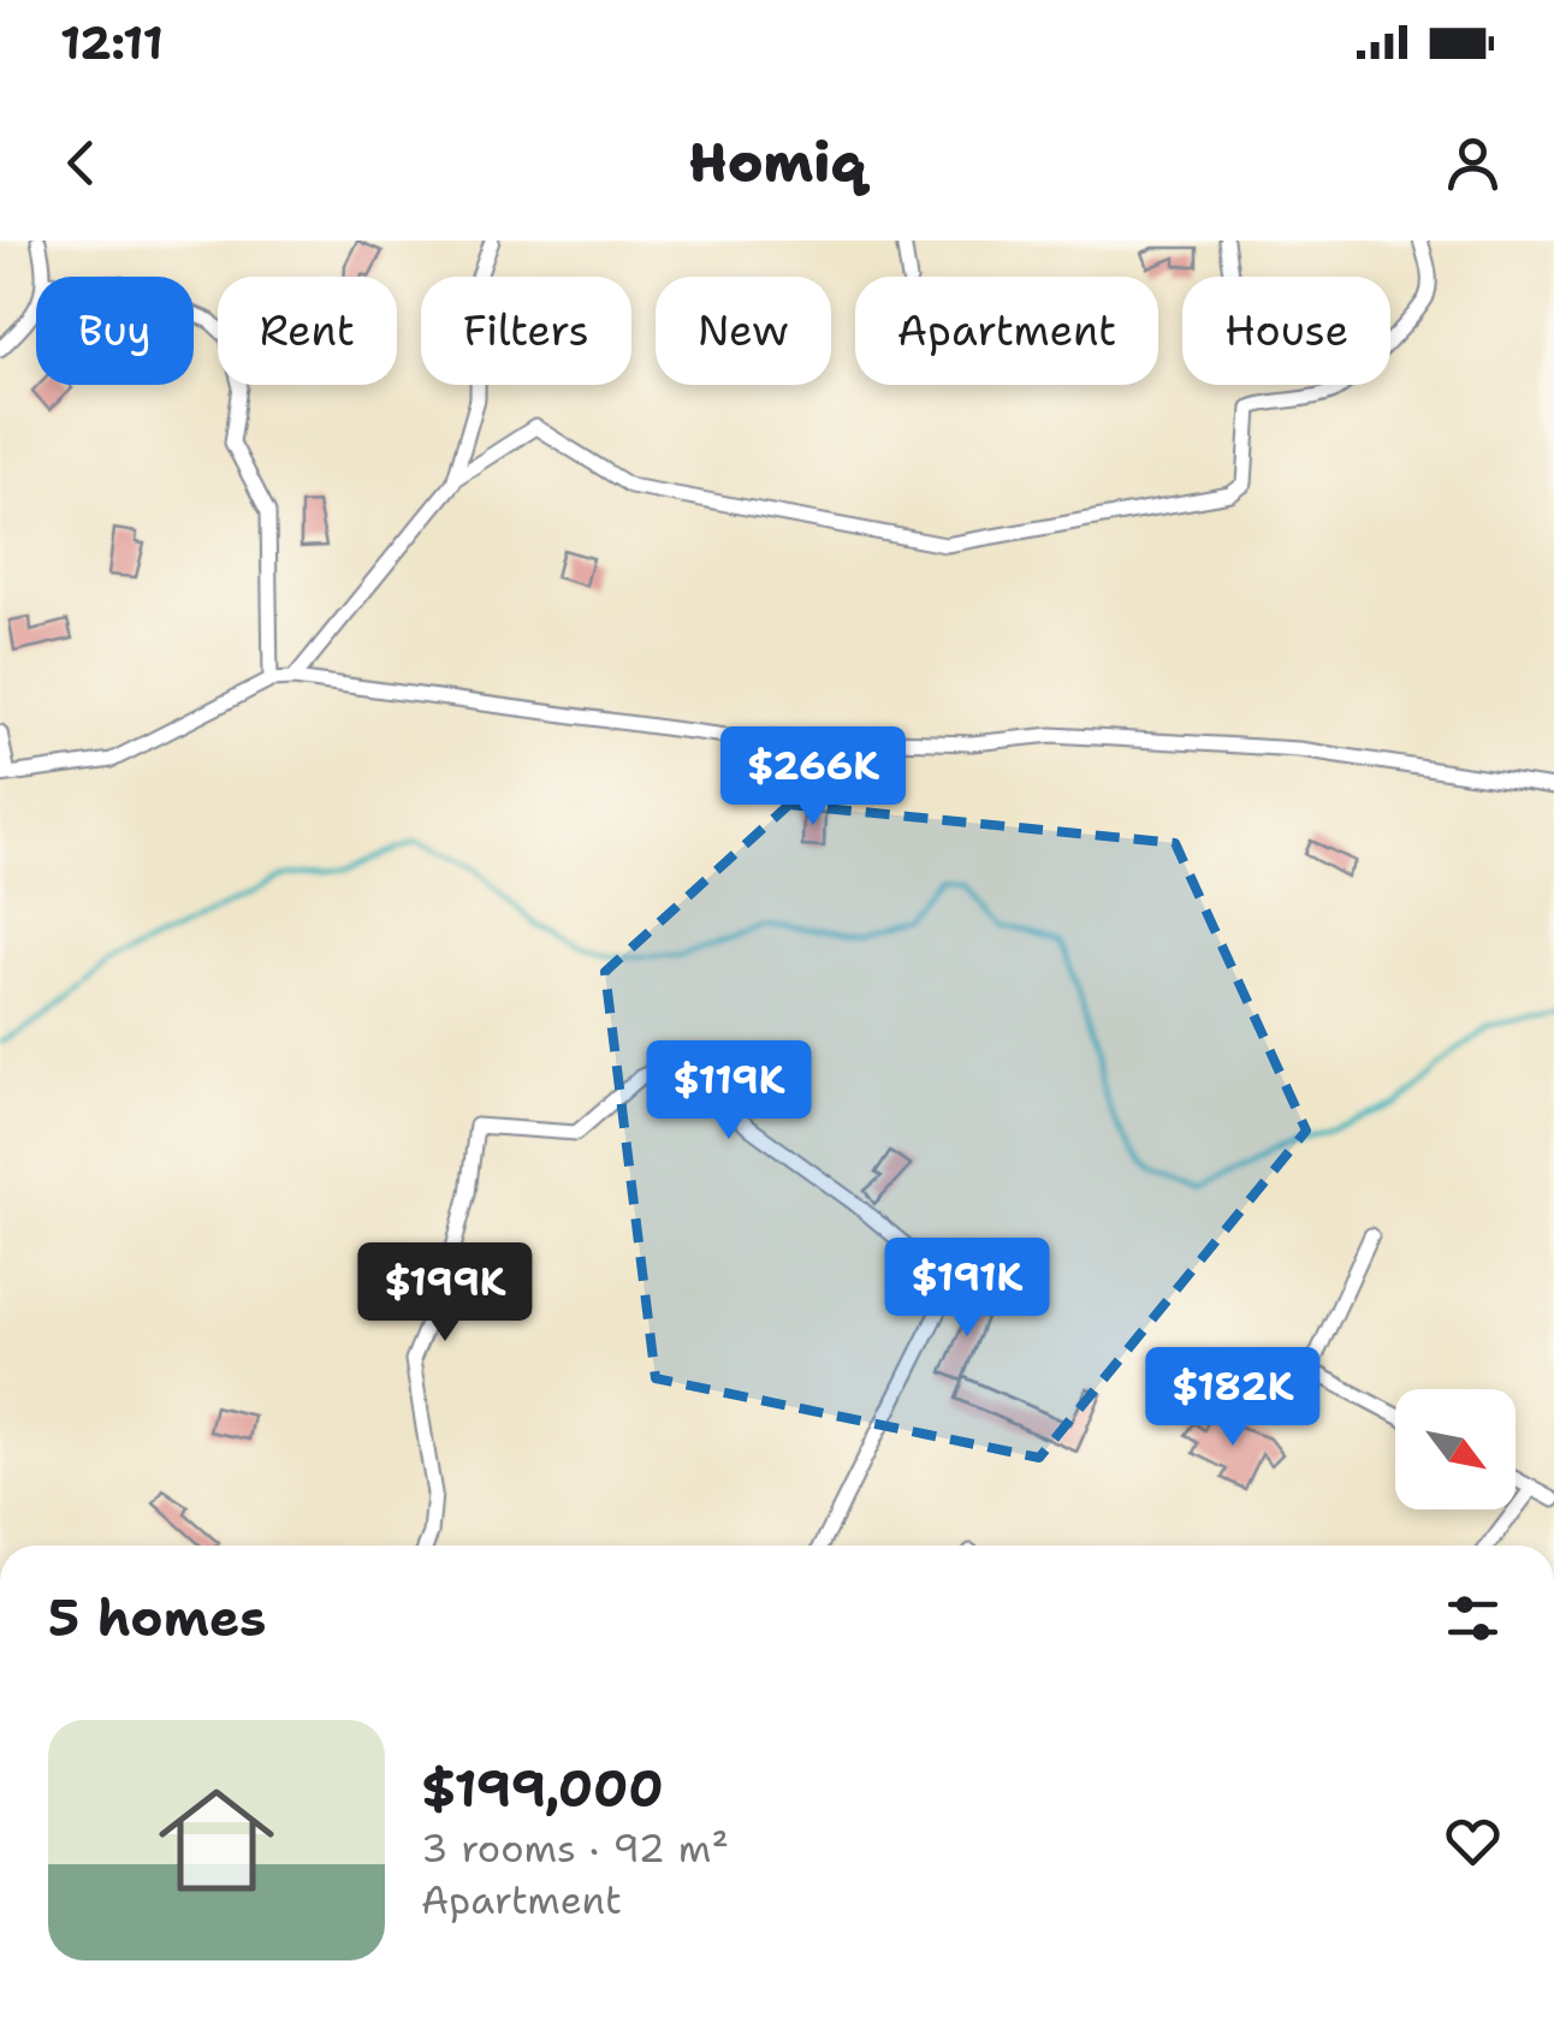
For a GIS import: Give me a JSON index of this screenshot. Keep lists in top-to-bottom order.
{
  "north": "bottom right",
  "page": {
    "status": "12:11",
    "header": "Homiq",
    "chip": [
      "Buy",
      "Rent",
      "Filters",
      "New",
      "Apartment",
      "House"
    ],
    "price": [
      "$266K",
      "$119K",
      "$191K",
      "$199K",
      "$182K"
    ],
    "heading": "5 homes",
    "list": [
      {
        "name": "$199,000",
        "note": "3 rooms · 92 m² · Apartment"
      }
    ]
  }
}
